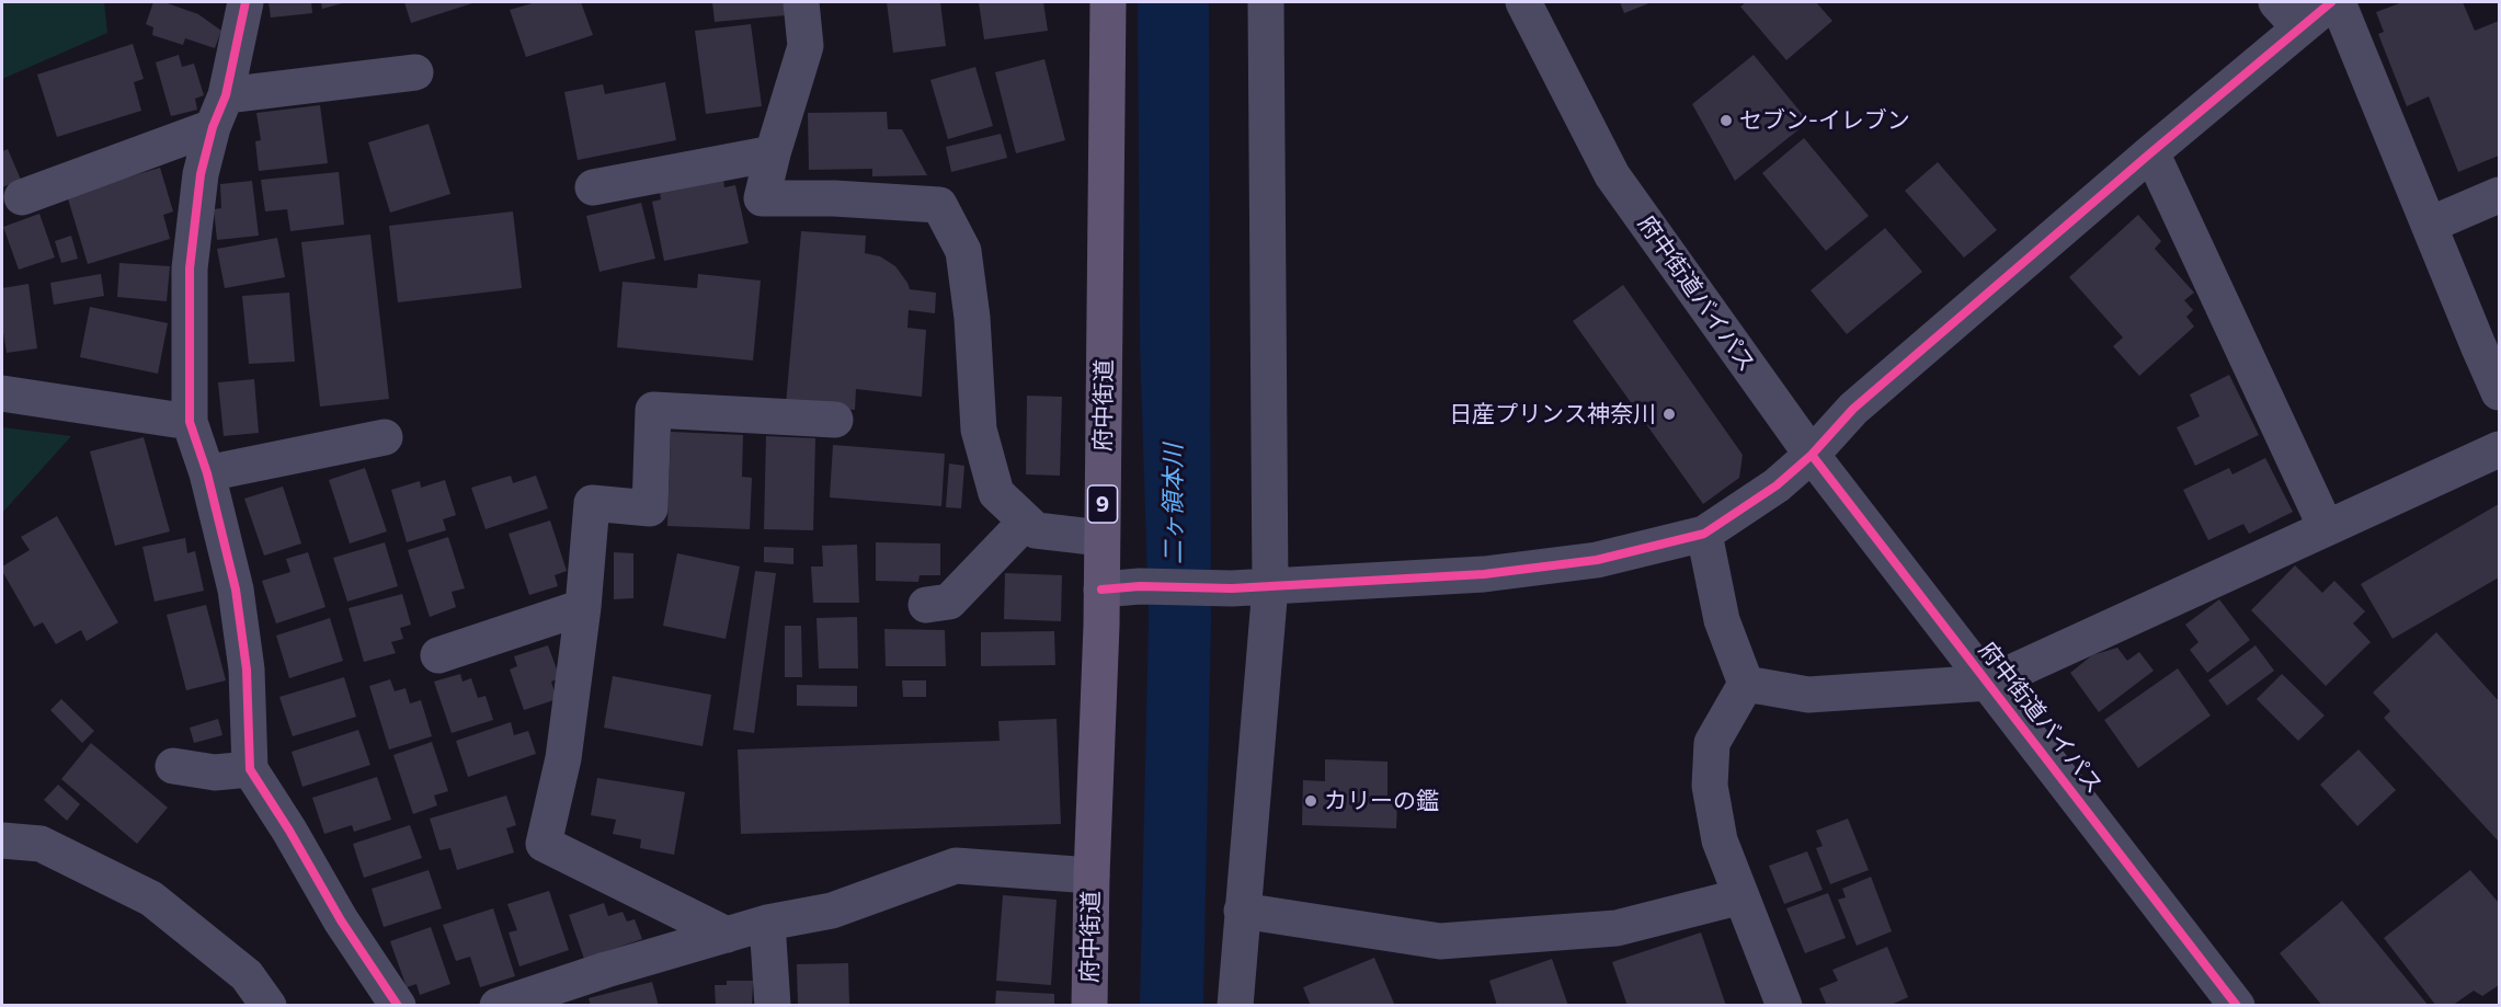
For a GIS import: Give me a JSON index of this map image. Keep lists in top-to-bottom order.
{
  "streets": {
    "main road": ["府中街道", "9"],
    "street": ["府中街道バイパス"]
  },
  "water": ["二ヶ領本川"],
  "places": ["セブン-イレブン", "日産プリンス神奈川", "カリーの鑑"]
}
